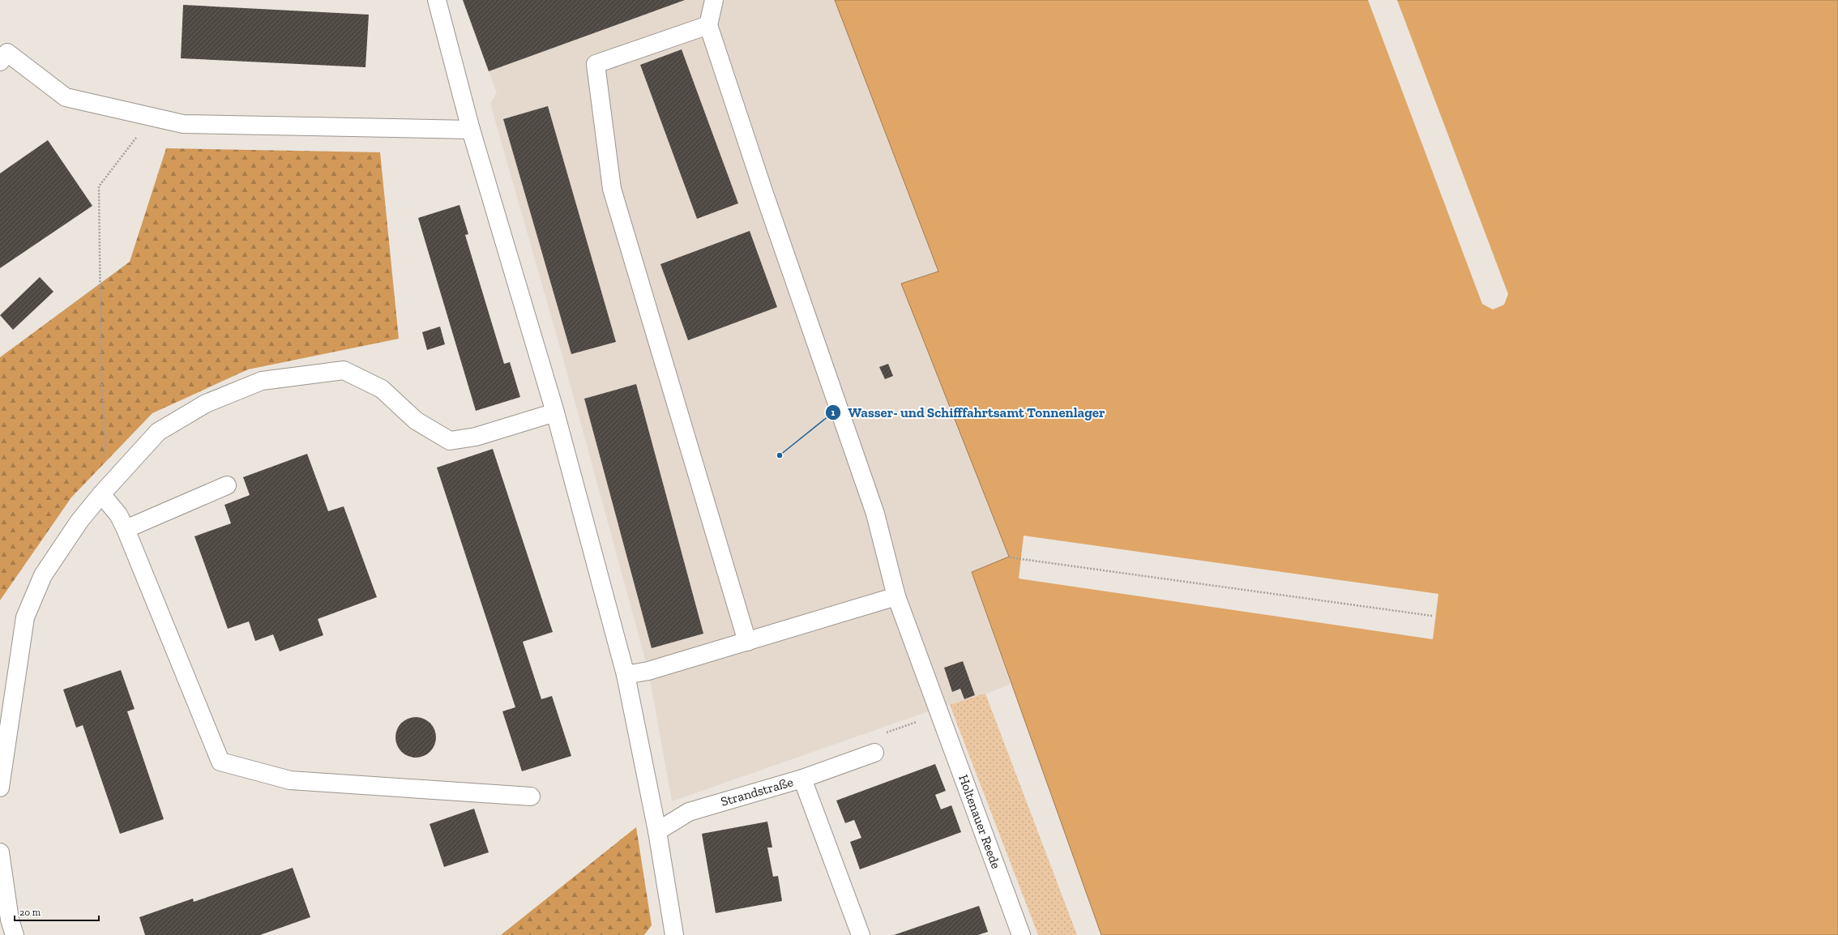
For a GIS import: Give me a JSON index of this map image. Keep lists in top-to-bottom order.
{
  "streets": {
    "street": ["Strandstraße", "Holtenauer Reede"]
  },
  "places": ["Wasser- und Schifffahrtsamt Tonnenlager"],
  "scale_bar": "20 m"
}
